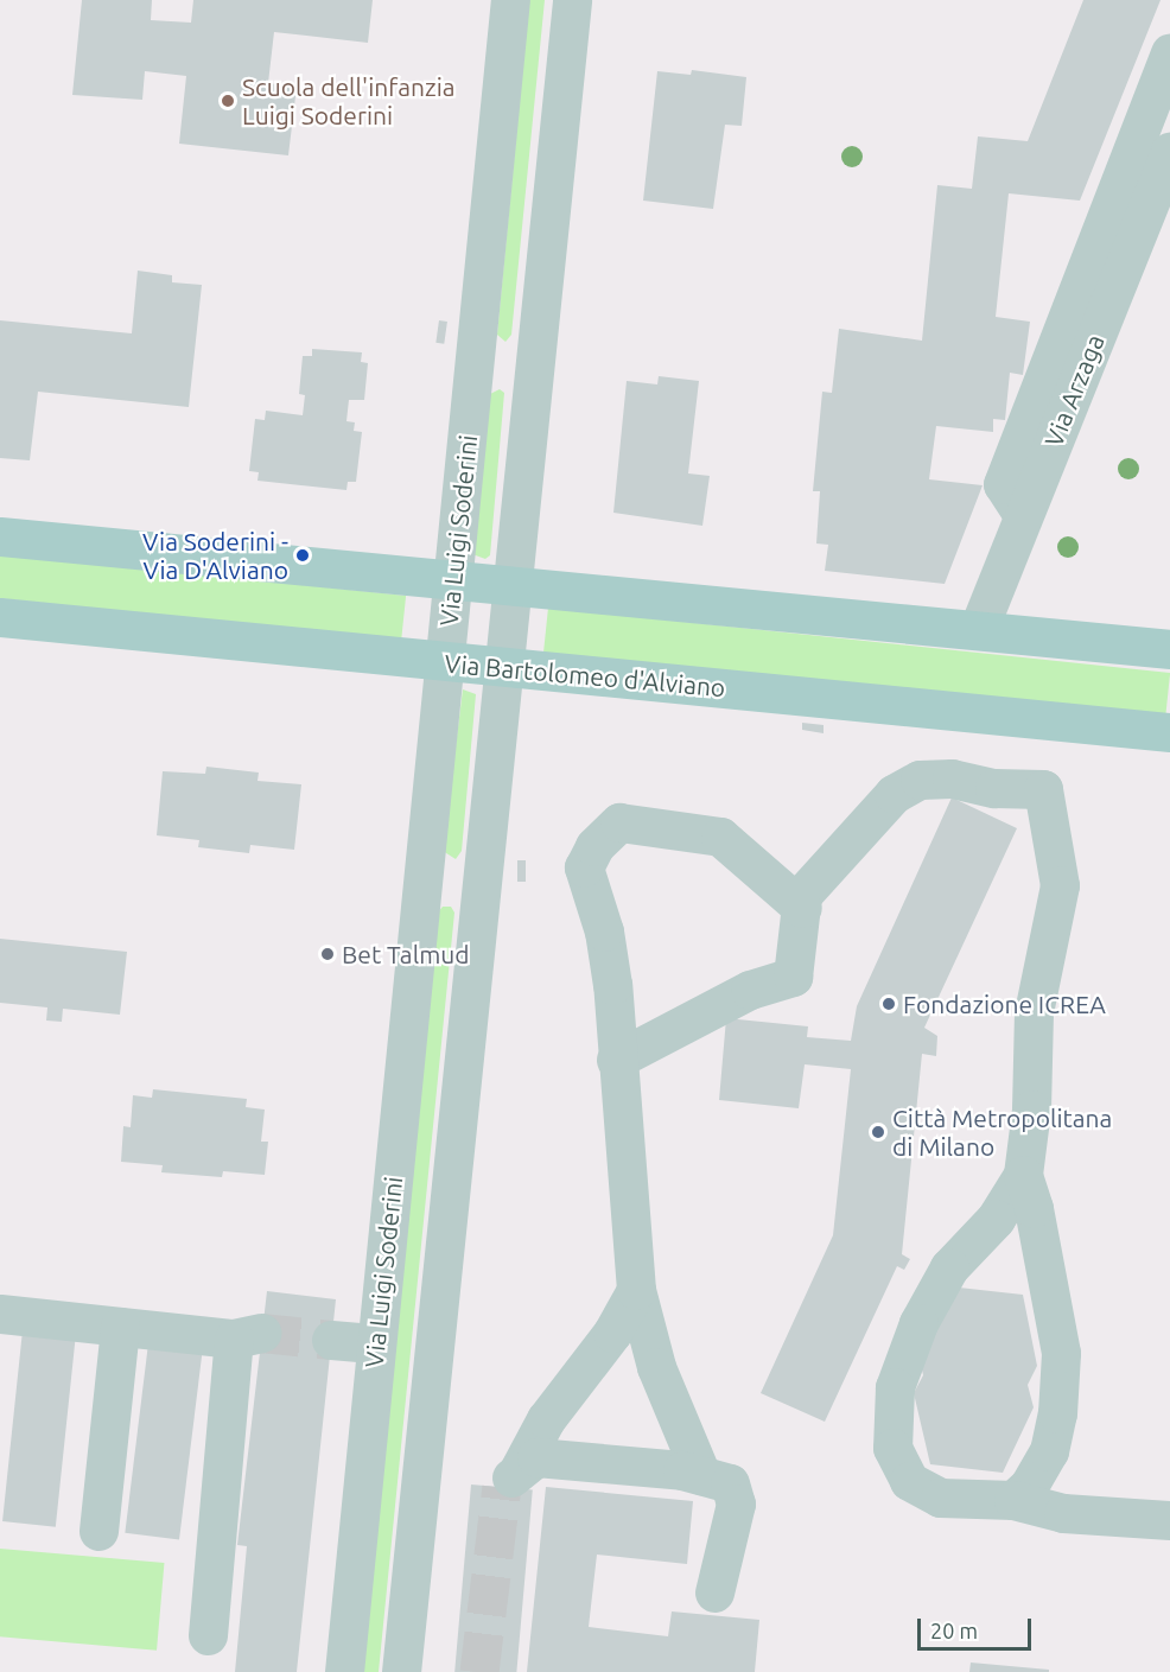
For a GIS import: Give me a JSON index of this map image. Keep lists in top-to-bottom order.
{
  "streets": {
    "main road": ["Via Bartolomeo d'Alviano"],
    "street": ["Via Arzaga", "Via Luigi Soderini"]
  },
  "crossings": [
    ["Via Luigi Soderini", "Via Bartolomeo d'Alviano"]
  ],
  "places": [
    "Scuola dell'infanzia Luigi Soderini",
    "Via Soderini - Via D'Alviano",
    "Bet Talmud",
    "Fondazione ICREA",
    "Città Metropolitana di Milano"
  ],
  "scale_bar": "20 m"
}
